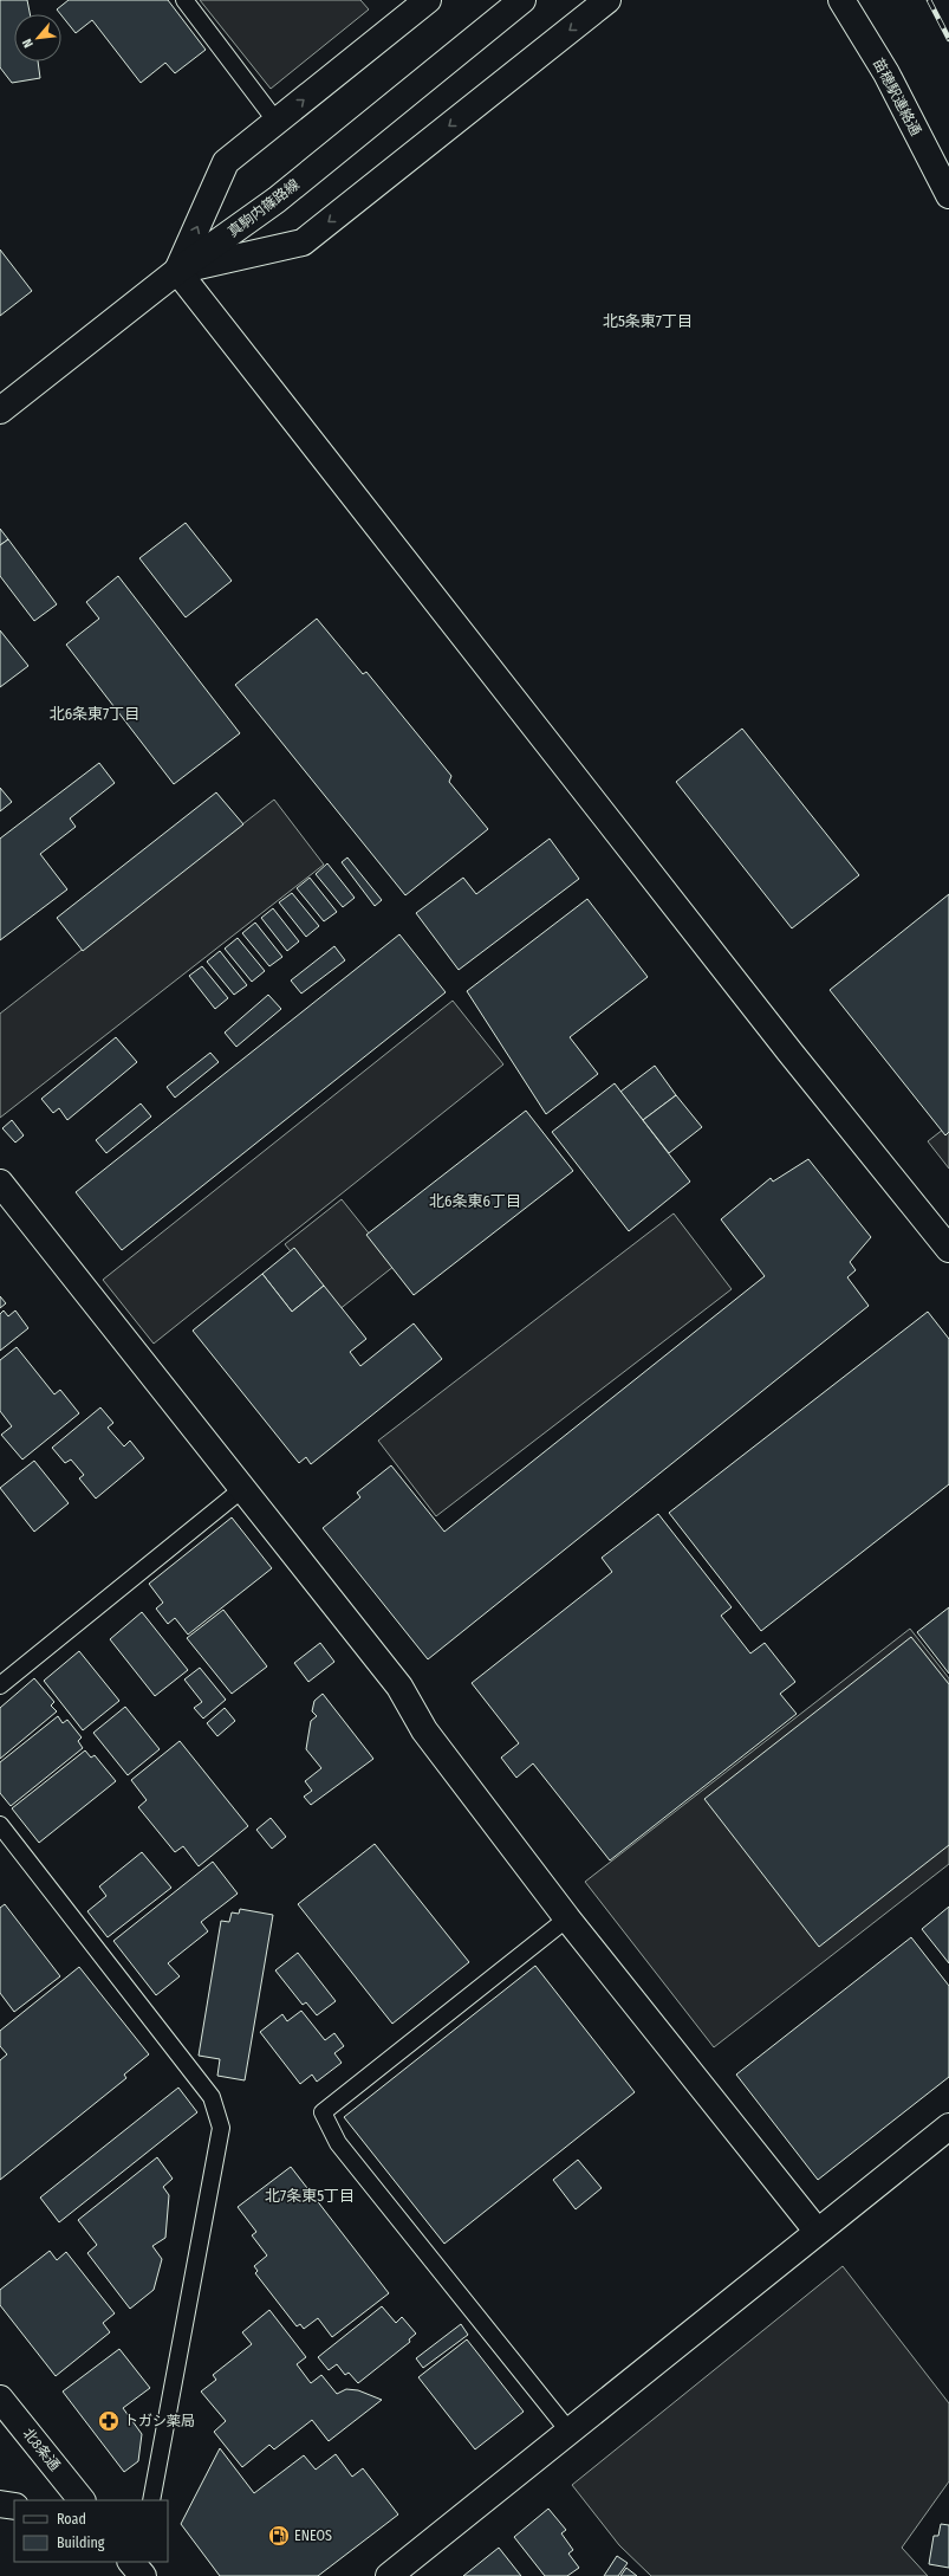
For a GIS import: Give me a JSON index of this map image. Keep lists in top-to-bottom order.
{
  "streets": {
    "street": ["苗穂駅連絡通", "真駒内篠路線", "北8条通"]
  },
  "districts": [
    "北5条東7丁目",
    "北6条東7丁目",
    "北6条東6丁目",
    "北7条東5丁目"
  ],
  "places": {
    "pharmacy": ["トガシ薬局"],
    "fuel station": ["ENEOS"]
  },
  "legend": ["Road", "Building"],
  "north": "bottom left"
}
